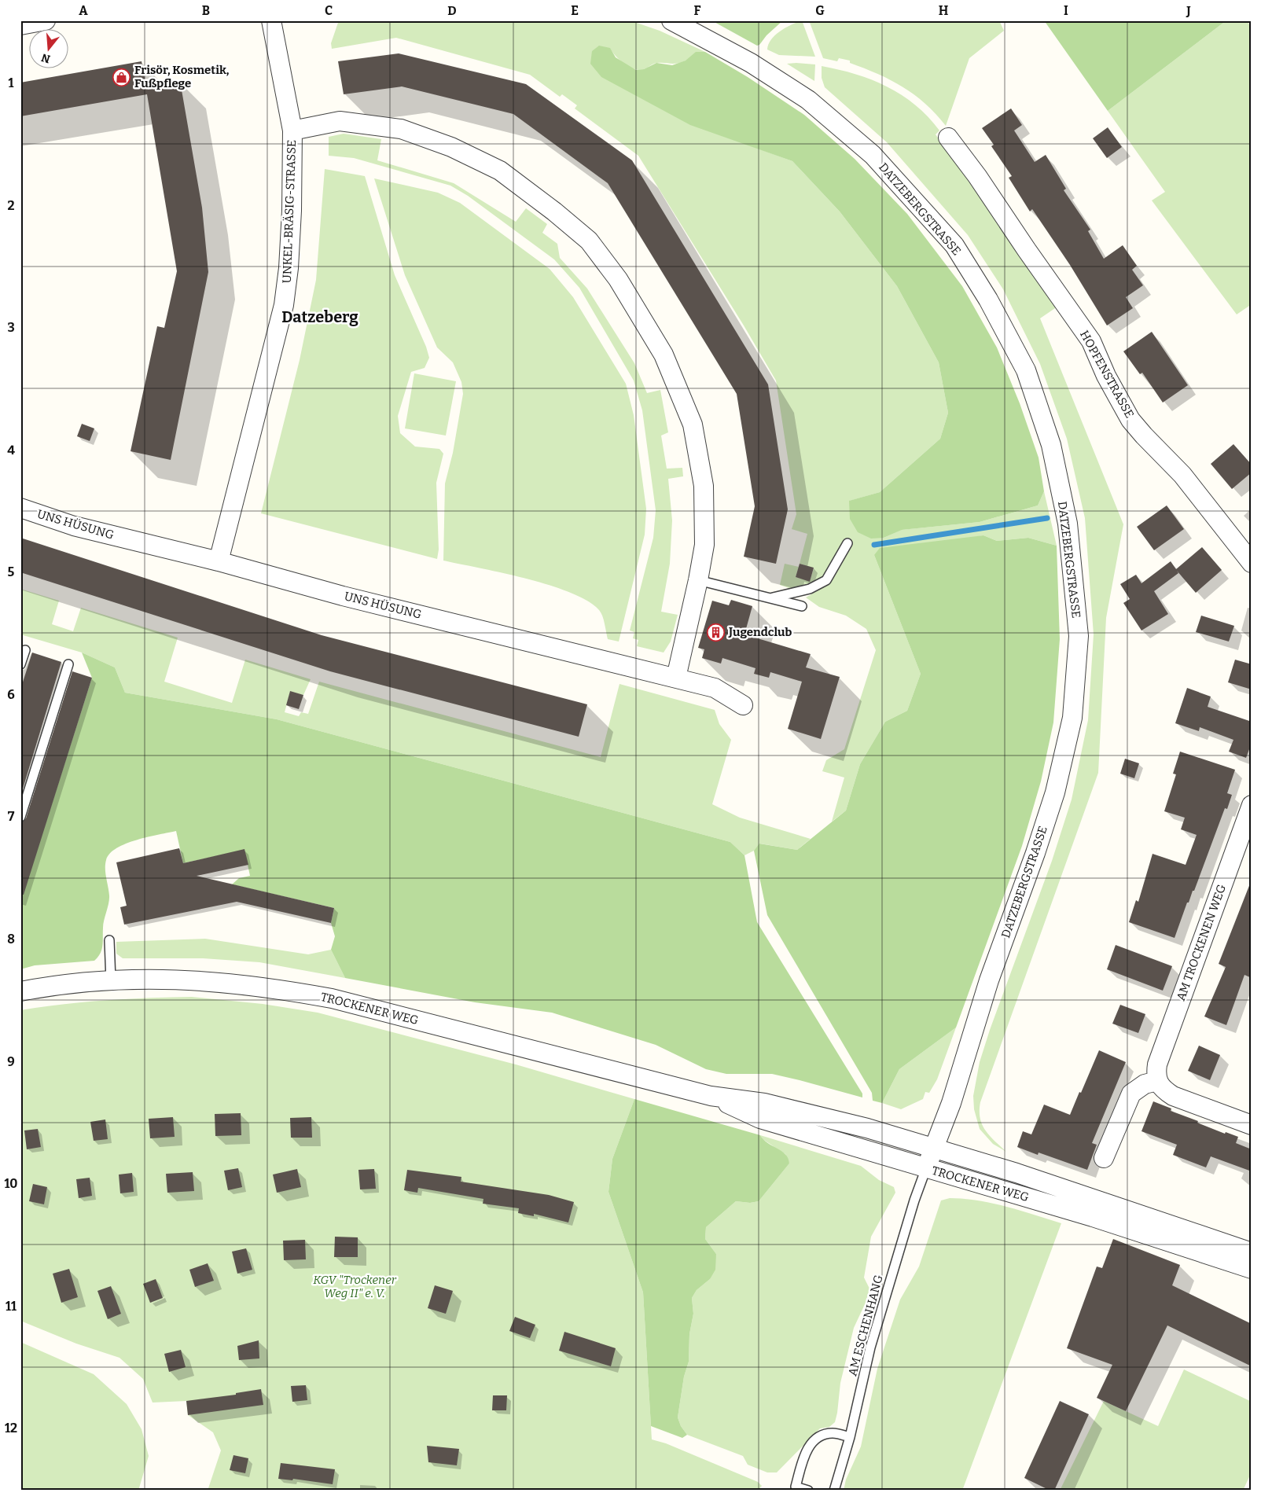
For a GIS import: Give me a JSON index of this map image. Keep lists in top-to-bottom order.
{
  "streets": {
    "street": [
      "DATZEBERGSTRASSE",
      "UNKEL-BRÄSIG-STRASSE",
      "HOPFENSTRASSE",
      "UNS HÜSUNG",
      "AM TROCKENEN WEG",
      "TROCKENER WEG"
    ],
    "lane": ["AM ESCHENHANG"]
  },
  "crossings": [
    ["DATZEBERGSTRASSE", "TROCKENER WEG"],
    ["DATZEBERGSTRASSE", "AM ESCHENHANG"],
    ["UNKEL-BRÄSIG-STRASSE", "UNS HÜSUNG"],
    ["TROCKENER WEG", "AM ESCHENHANG"]
  ],
  "districts": ["Datzeberg"],
  "parks": ["KGV \"Trockener Weg II\" e. V."],
  "places": {
    "shop": ["Frisör, Kosmetik, Fußpflege"],
    "building": ["Jugendclub"]
  },
  "north": "bottom",
  "grid": {
    "columns": [
      "A",
      "B",
      "C",
      "D",
      "E",
      "F",
      "G",
      "H",
      "I",
      "J"
    ],
    "rows": [
      "1",
      "2",
      "3",
      "4",
      "5",
      "6",
      "7",
      "8",
      "9",
      "10",
      "11",
      "12"
    ]
  }
}
